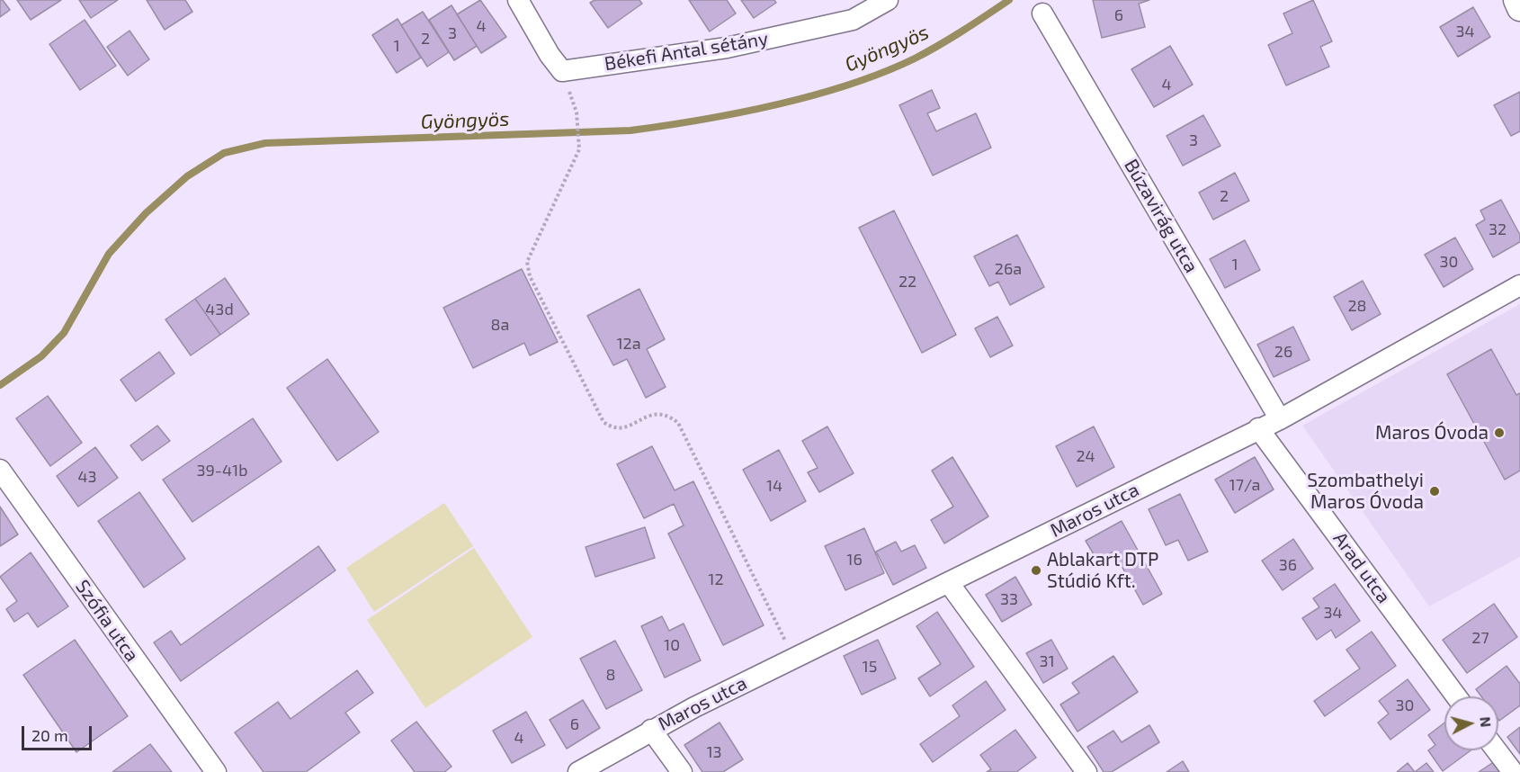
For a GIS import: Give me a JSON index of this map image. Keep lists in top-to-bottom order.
{
  "streets": {
    "street": [
      "Békefi Antal sétány",
      "Búzavirág utca",
      "Maros utca",
      "Arad utca",
      "Szófia utca"
    ]
  },
  "crossings": [
    ["Búzavirág utca", "Maros utca"],
    ["Maros utca", "Arad utca"]
  ],
  "water": ["Gyöngyös"],
  "places": ["Maros Óvoda", "Szombathelyi Maros Óvoda", "Ablakart DTP Stúdió Kft."],
  "house_numbers": [
    "6",
    "4",
    "34",
    "3",
    "2",
    "1",
    "4",
    "3",
    "2",
    "32",
    "30",
    "1",
    "26a",
    "22",
    "28",
    "43d",
    "8a",
    "12a",
    "26",
    "24",
    "39-41b",
    "43",
    "17/a",
    "14",
    "16",
    "36",
    "12",
    "33",
    "34",
    "27",
    "10",
    "31",
    "15",
    "8",
    "30",
    "6",
    "4",
    "13"
  ],
  "scale_bar": "20 m",
  "north": "right"
}
